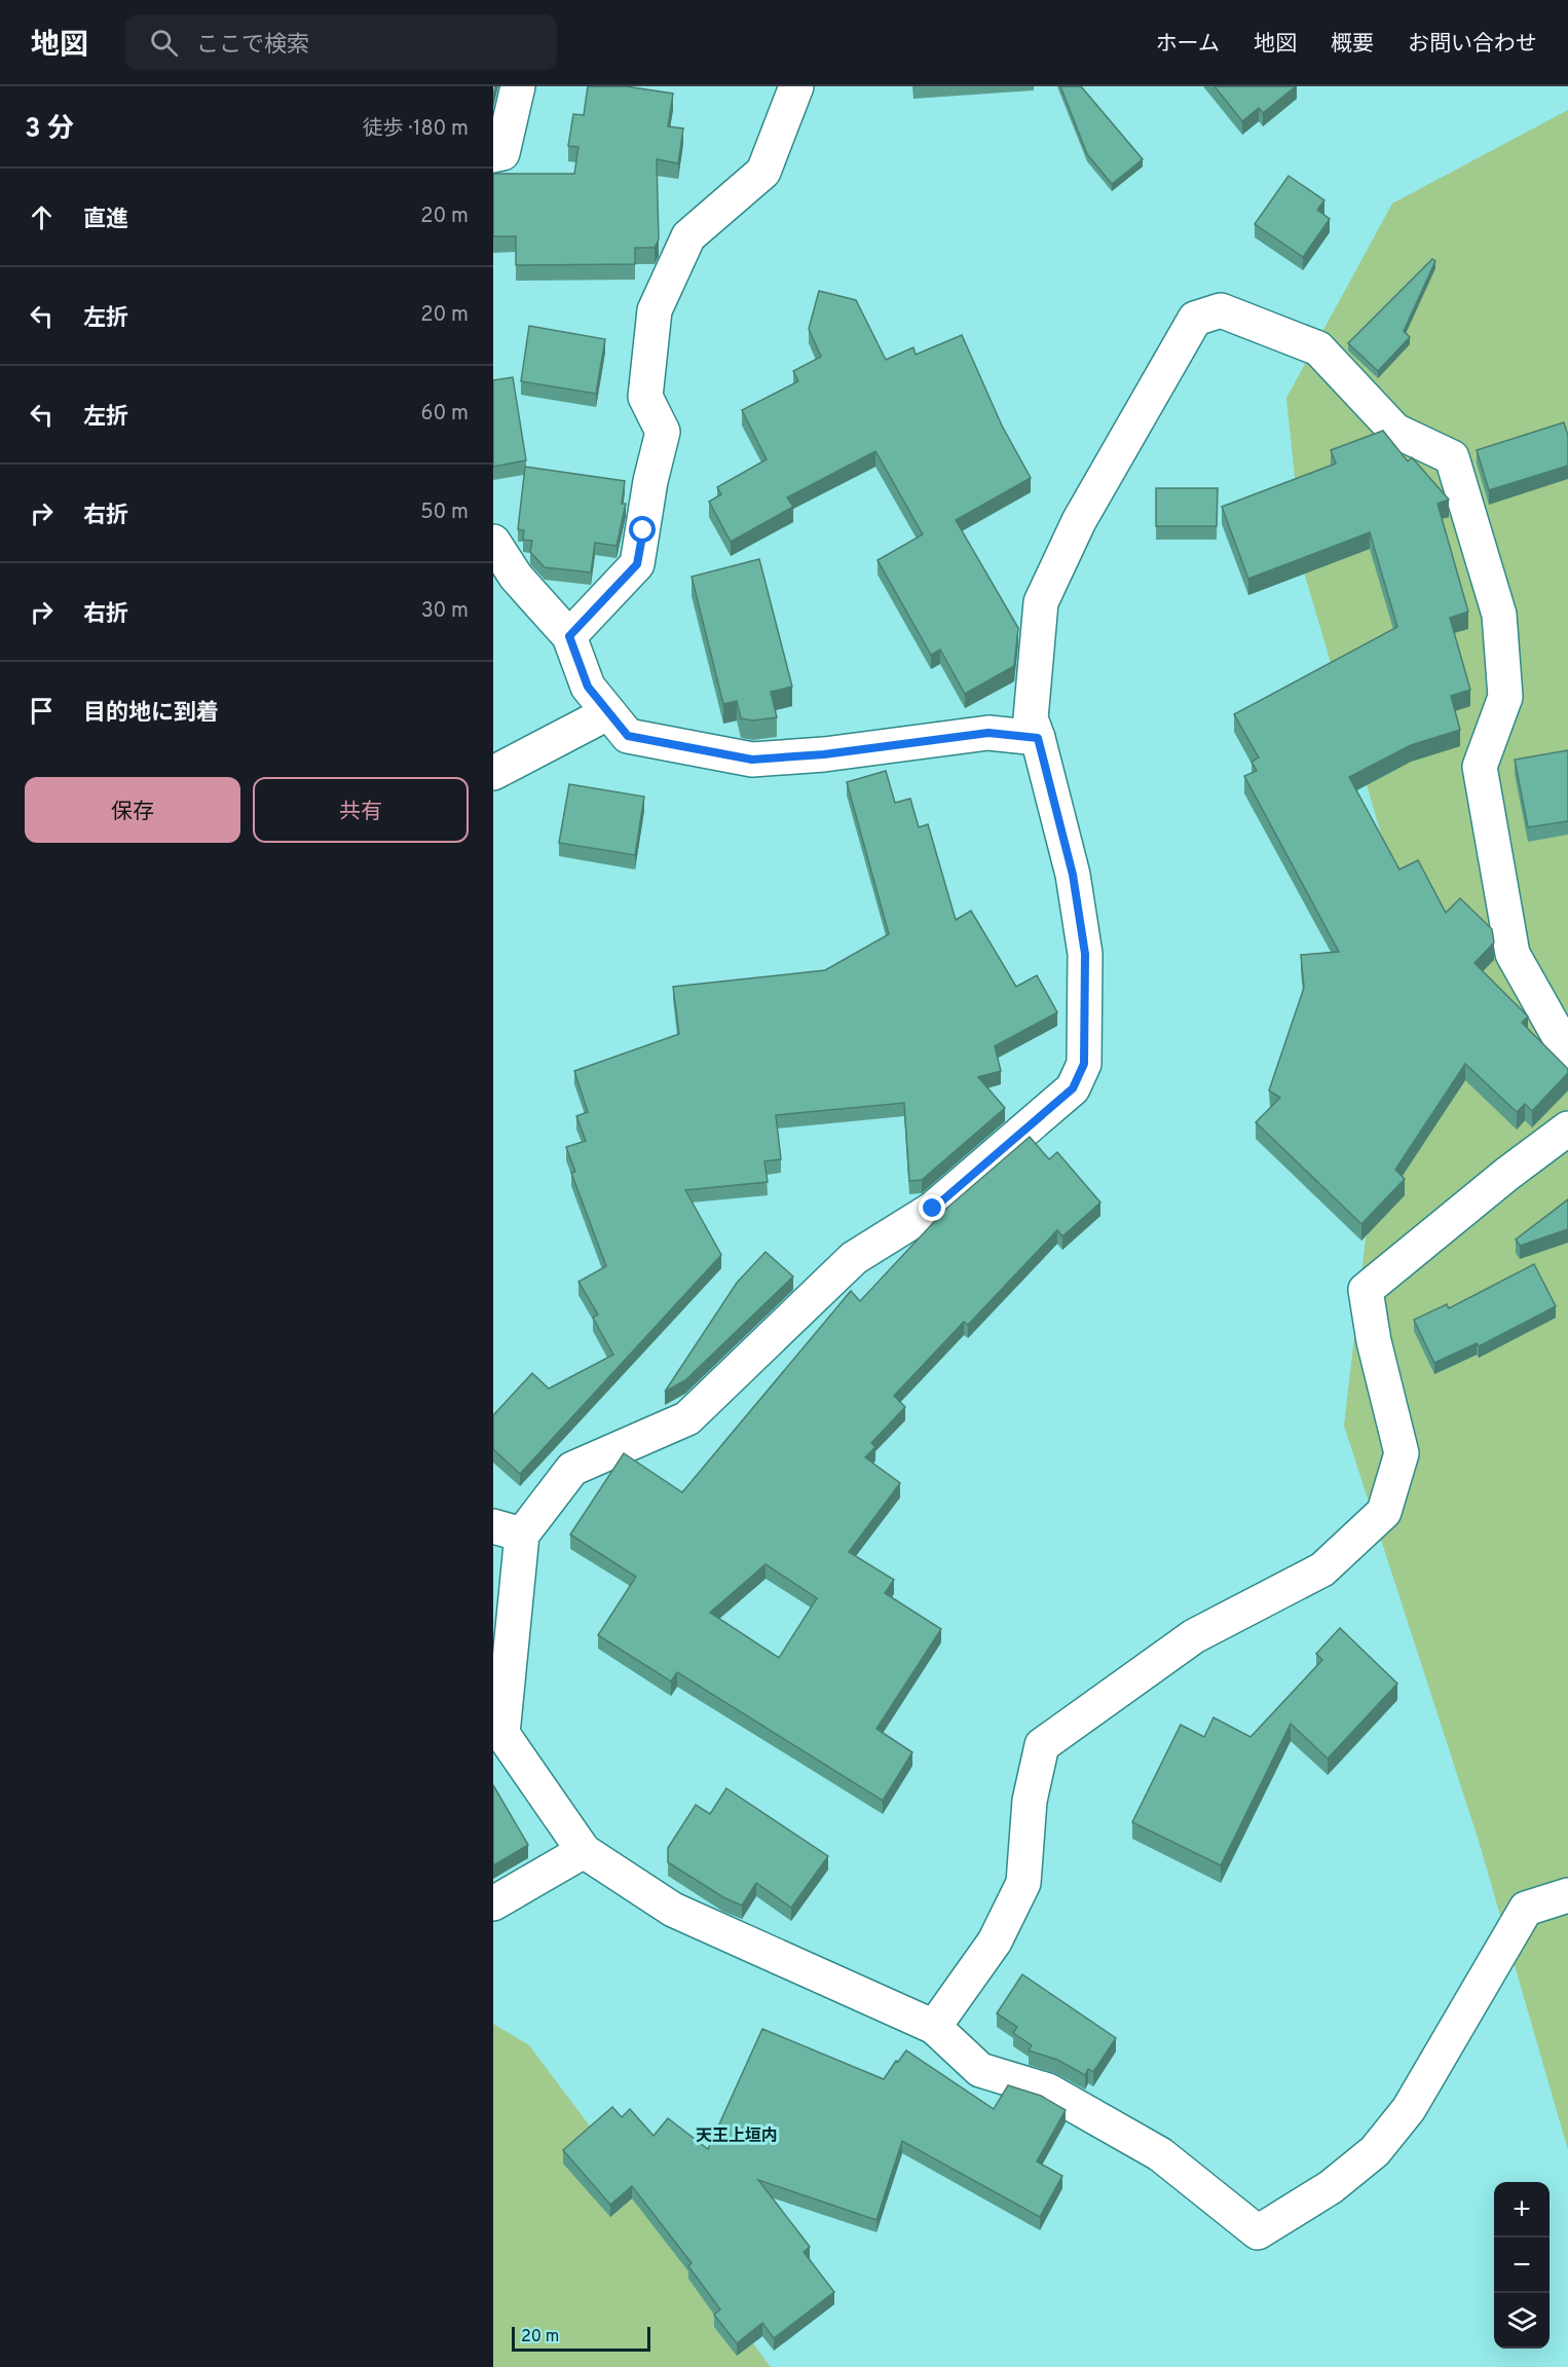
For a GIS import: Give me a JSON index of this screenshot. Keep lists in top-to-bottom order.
{
  "districts": ["天王上垣内"],
  "scale_bar": "20 m",
  "page": {
    "header": "地図",
    "search": "ここで検索",
    "nav": [
      "ホーム",
      "地図",
      "概要",
      "お問い合わせ"
    ],
    "heading": ["3 分", "徒歩 · 180 m"],
    "list": [
      ["直進", "20 m"],
      ["左折", "20 m"],
      ["左折", "60 m"],
      ["右折", "50 m"],
      ["右折", "30 m"],
      "目的地に到着"
    ],
    "buttons": ["保存", "共有"],
    "map_buttons": ["+", "−"],
    "scale": "20 m"
  }
}
